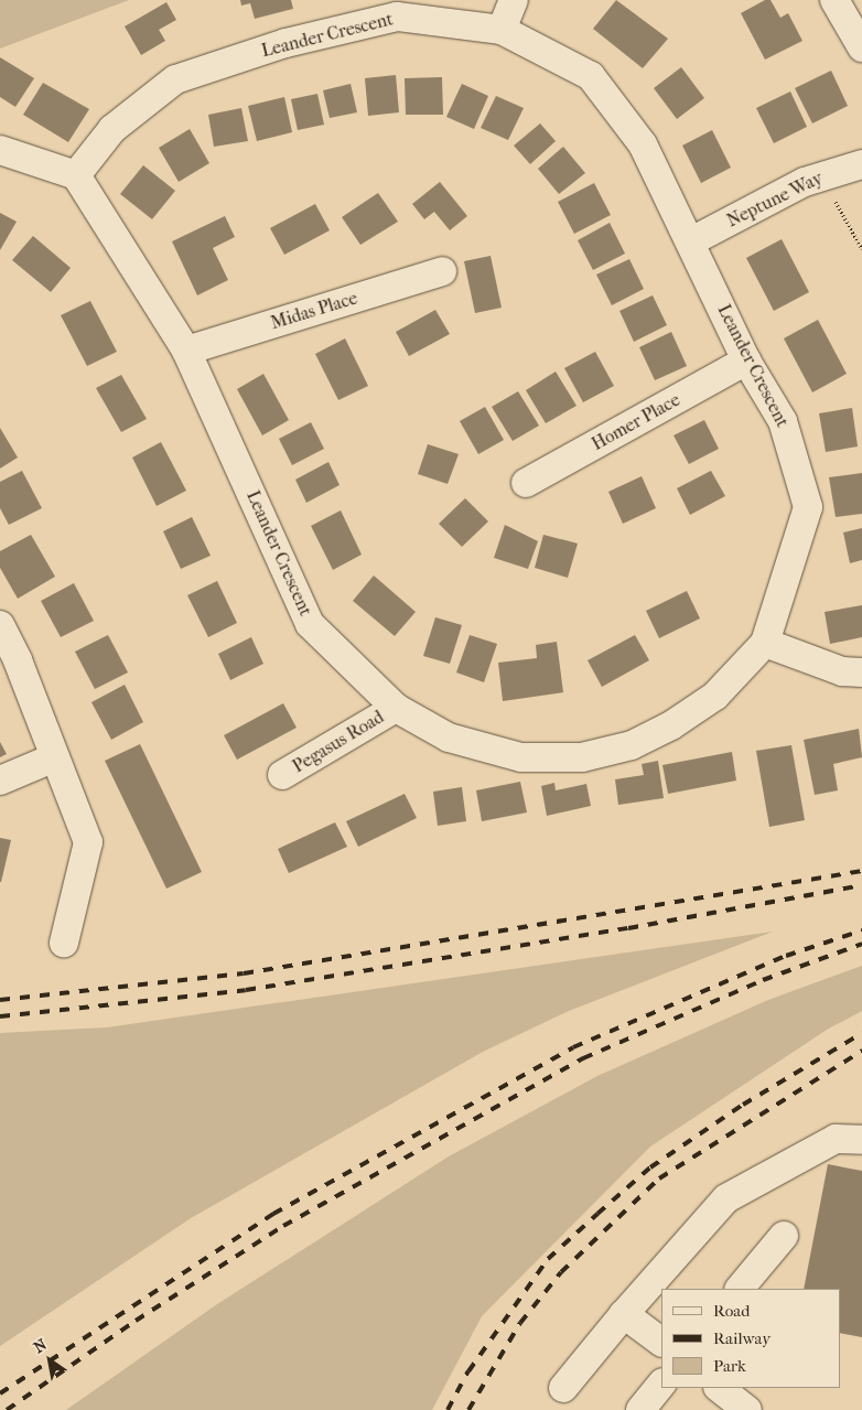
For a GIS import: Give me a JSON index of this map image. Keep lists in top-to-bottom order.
{
  "streets": {
    "street": [
      "Leander Crescent",
      "Neptune Way",
      "Midas Place",
      "Homer Place",
      "Pegasus Road"
    ]
  },
  "crossings": [
    ["Leander Crescent", "Neptune Way"],
    ["Leander Crescent", "Midas Place"],
    ["Leander Crescent", "Homer Place"],
    ["Leander Crescent", "Pegasus Road"]
  ],
  "legend": ["Road", "Railway", "Park"],
  "north": "top left"
}
